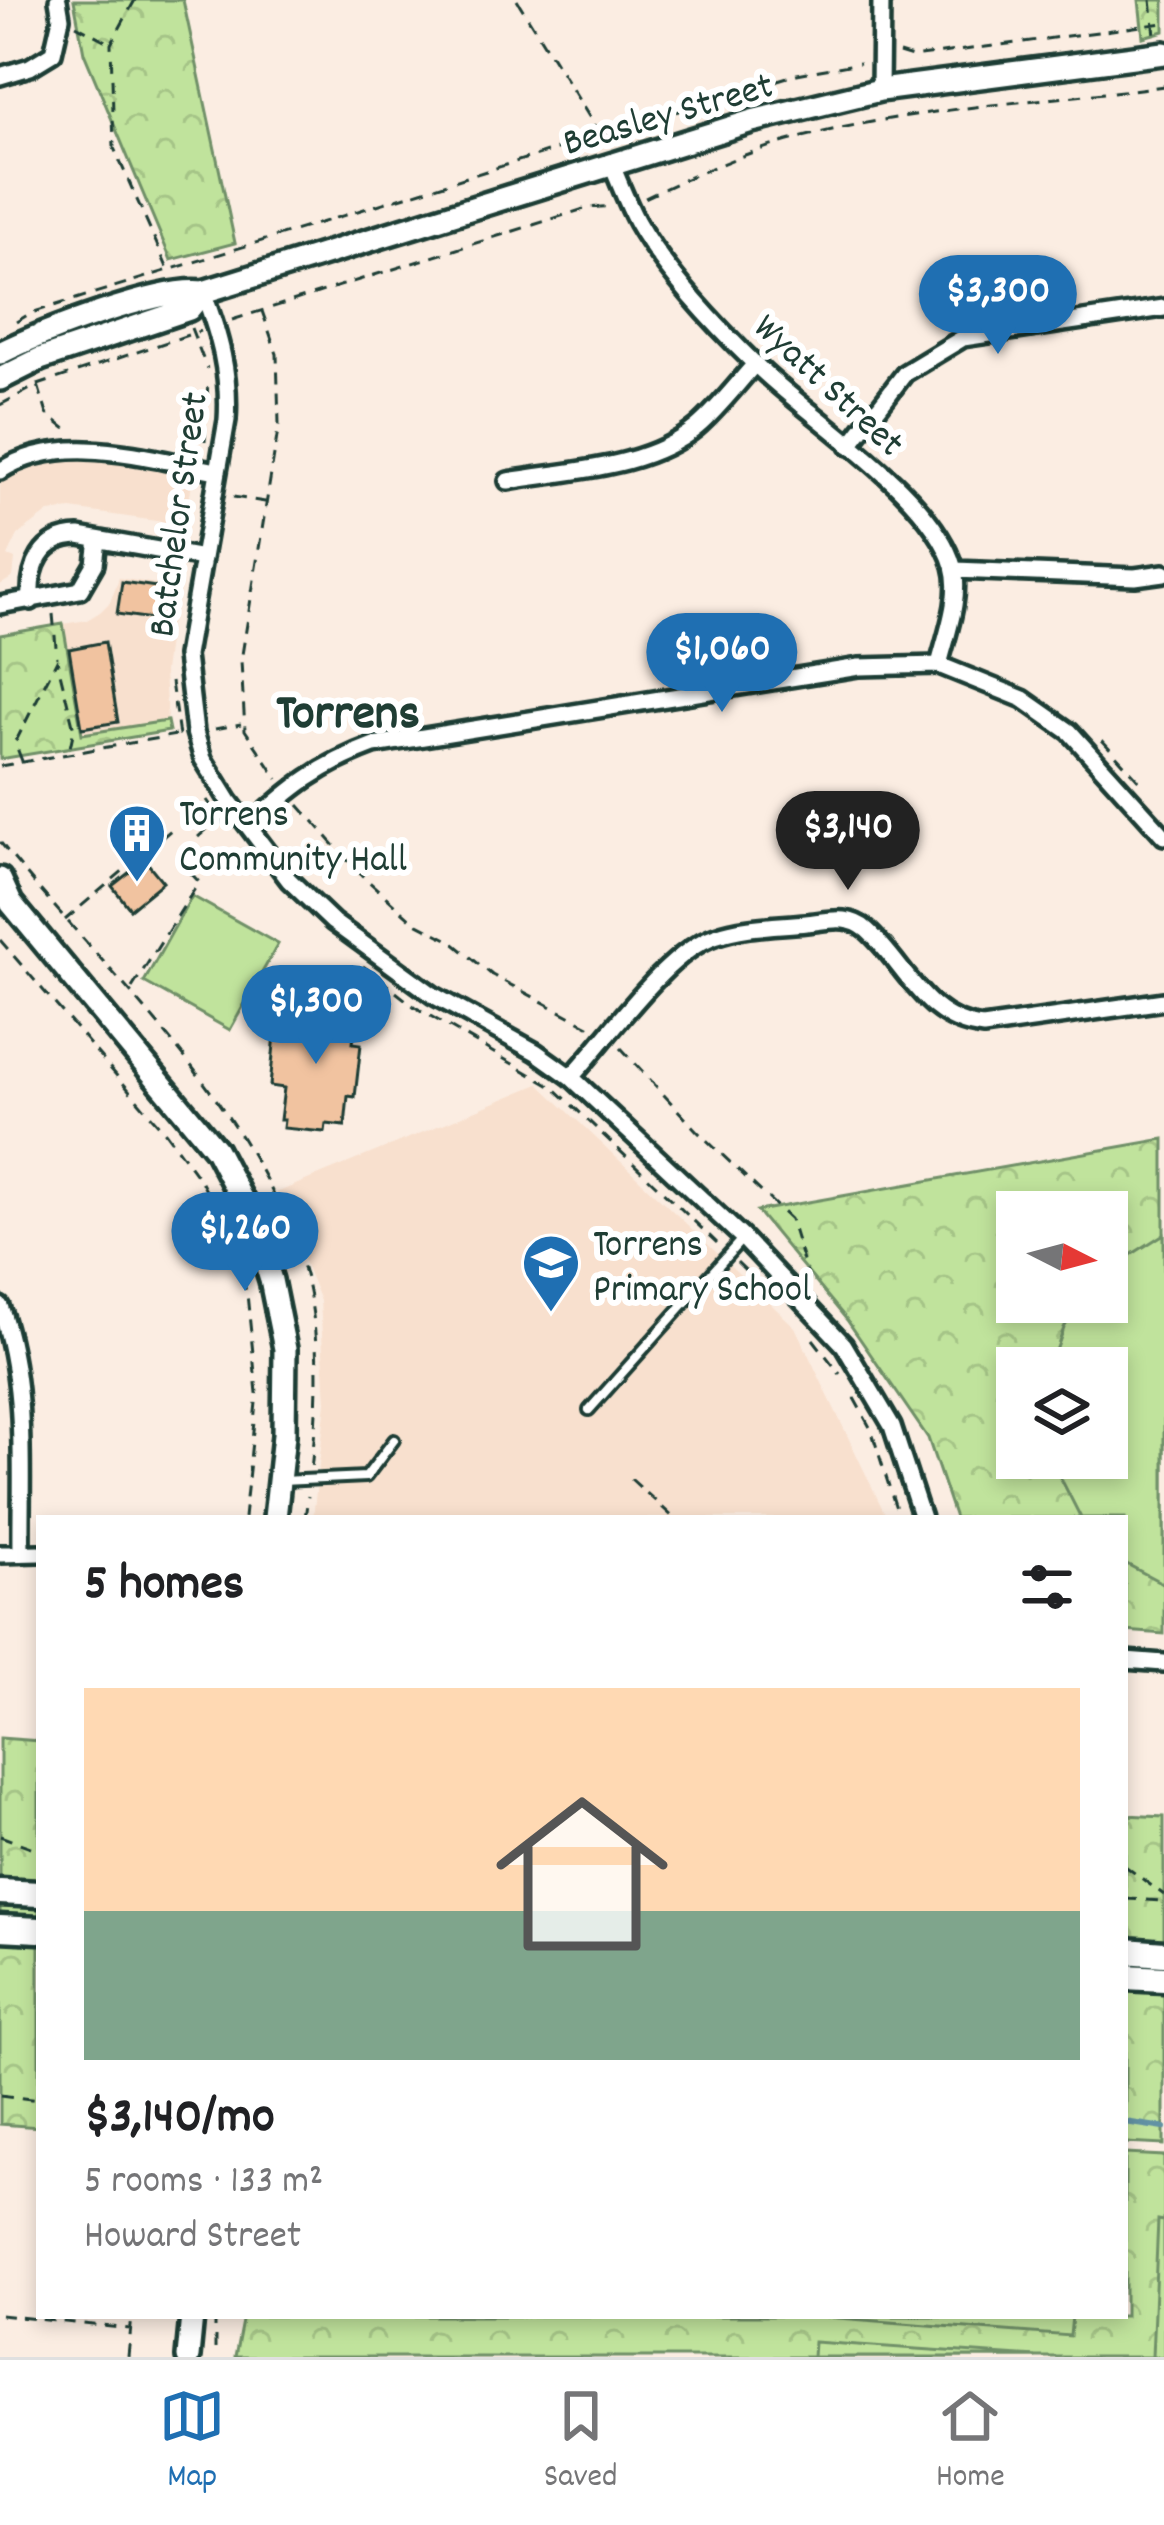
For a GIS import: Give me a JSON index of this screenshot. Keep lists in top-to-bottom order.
{
  "streets": {
    "main road": ["Beasley Street"],
    "street": ["Wyatt Street", "Batchelor Street"]
  },
  "crossings": [
    ["Beasley Street", "Wyatt Street"],
    ["Beasley Street", "Batchelor Street"]
  ],
  "districts": ["Torrens"],
  "places": {
    "building": ["Torrens Community Hall"],
    "school or university": ["Torrens Primary School"]
  },
  "north": "right",
  "page": {
    "price": [
      "$3,300",
      "$1,060",
      "$3,140",
      "$1,300",
      "$1,260"
    ],
    "heading": "5 homes",
    "list": [
      {
        "name": "$3,140/mo",
        "note": "5 rooms · 133 m² · Howard Street"
      }
    ],
    "tabs": ["Map", "Saved", "Home"]
  }
}
